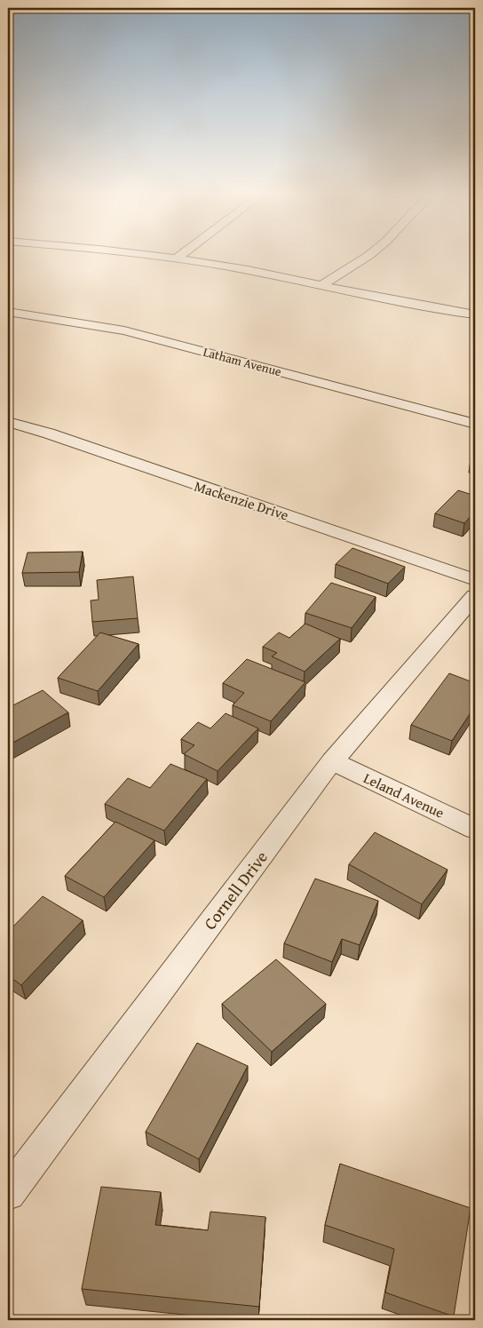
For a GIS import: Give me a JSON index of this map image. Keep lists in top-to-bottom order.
{
  "streets": {
    "street": [
      "Latham Avenue",
      "Mackenzie Drive",
      "Leland Avenue",
      "Cornell Drive"
    ]
  },
  "crossings": [
    ["Leland Avenue", "Cornell Drive"]
  ]
}
